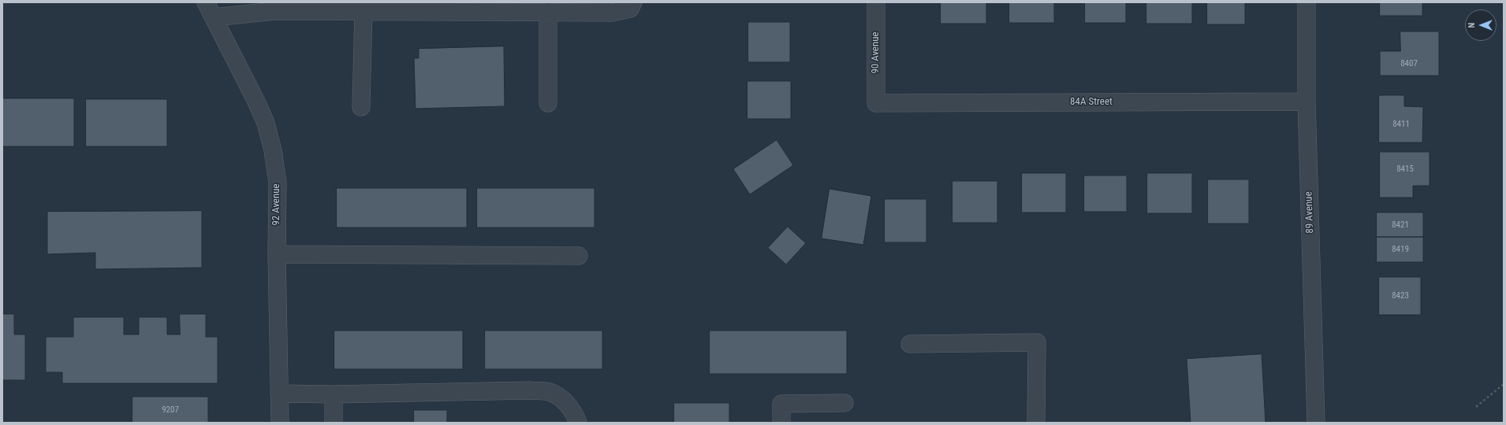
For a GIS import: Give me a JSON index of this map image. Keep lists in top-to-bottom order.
{
  "streets": {
    "street": [
      "90 Avenue",
      "84A Street",
      "92 Avenue",
      "89 Avenue"
    ]
  },
  "crossings": [
    ["90 Avenue", "84A Street"],
    ["84A Street", "89 Avenue"]
  ],
  "house_numbers": [
    "8407",
    "8411",
    "8415",
    "8421",
    "8419",
    "8423",
    "9207"
  ],
  "north": "left"
}
